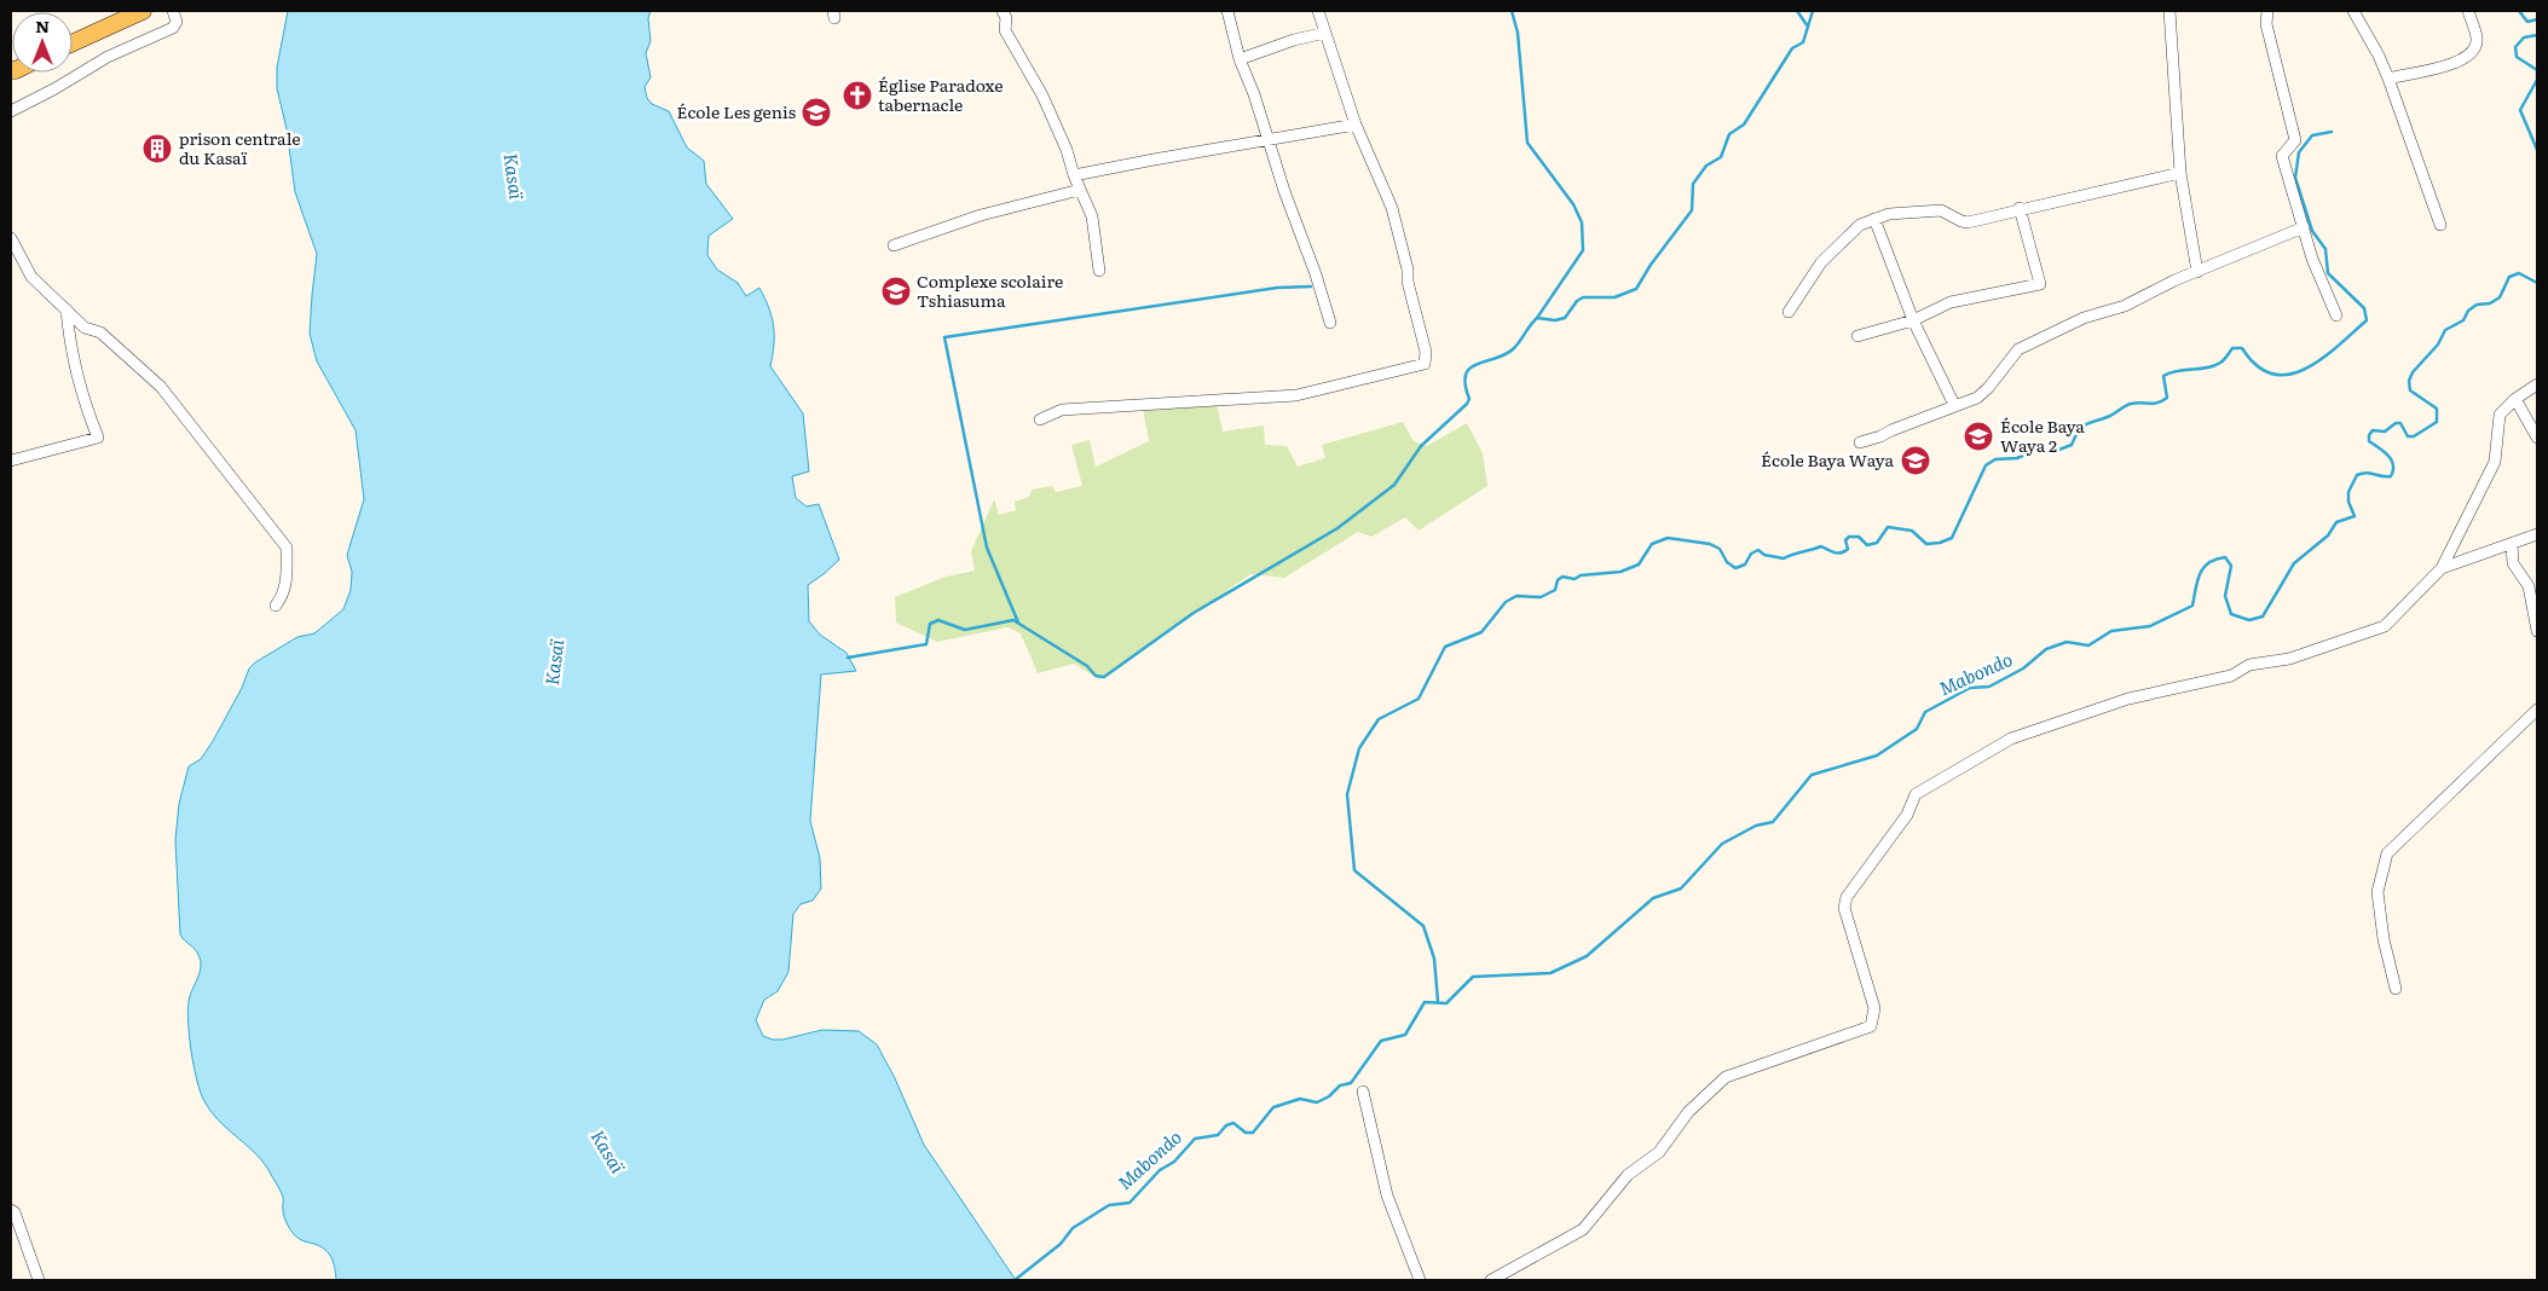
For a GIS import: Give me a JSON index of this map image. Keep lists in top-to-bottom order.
{
  "water": ["Kasaï", "Mabondo"],
  "places": {
    "church": ["Église Paradoxe tabernacle"],
    "school or university": [
      "École Les genis",
      "Complexe scolaire Tshiasuma",
      "École Baya Waya 2",
      "École Baya Waya"
    ],
    "building": ["prison centrale du Kasaï"]
  },
  "north": "top"
}
